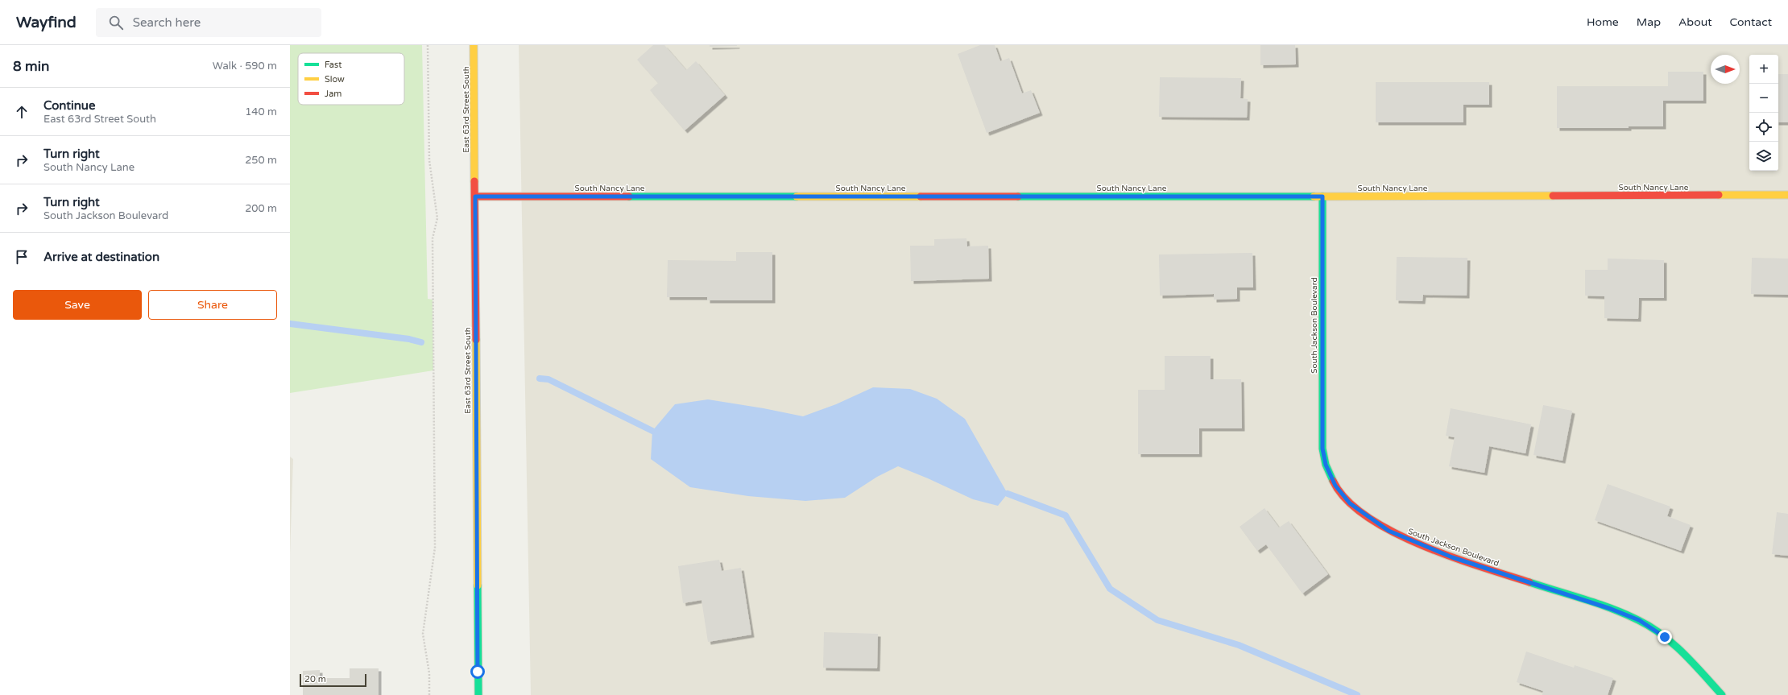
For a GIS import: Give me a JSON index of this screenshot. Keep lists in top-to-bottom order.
{
  "streets": {
    "street": ["East 63rd Street South", "South Nancy Lane", "South Jackson Boulevard"]
  },
  "crossings": [
    ["East 63rd Street South", "South Nancy Lane"],
    ["South Nancy Lane", "South Jackson Boulevard"]
  ],
  "legend": ["Fast", "Slow", "Jam"],
  "scale_bar": "20 m",
  "north": "right",
  "page": {
    "header": "Wayfind",
    "search": "Search here",
    "nav": [
      "Home",
      "Map",
      "About",
      "Contact"
    ],
    "heading": ["8 min", "Walk · 590 m"],
    "map_buttons": ["+", "−"],
    "list": [
      ["Continue", "East 63rd Street South", "140 m"],
      ["Turn right", "South Nancy Lane", "250 m"],
      ["Turn right", "South Jackson Boulevard", "200 m"],
      "Arrive at destination"
    ],
    "buttons": ["Save", "Share"],
    "scale": "20 m"
  }
}
